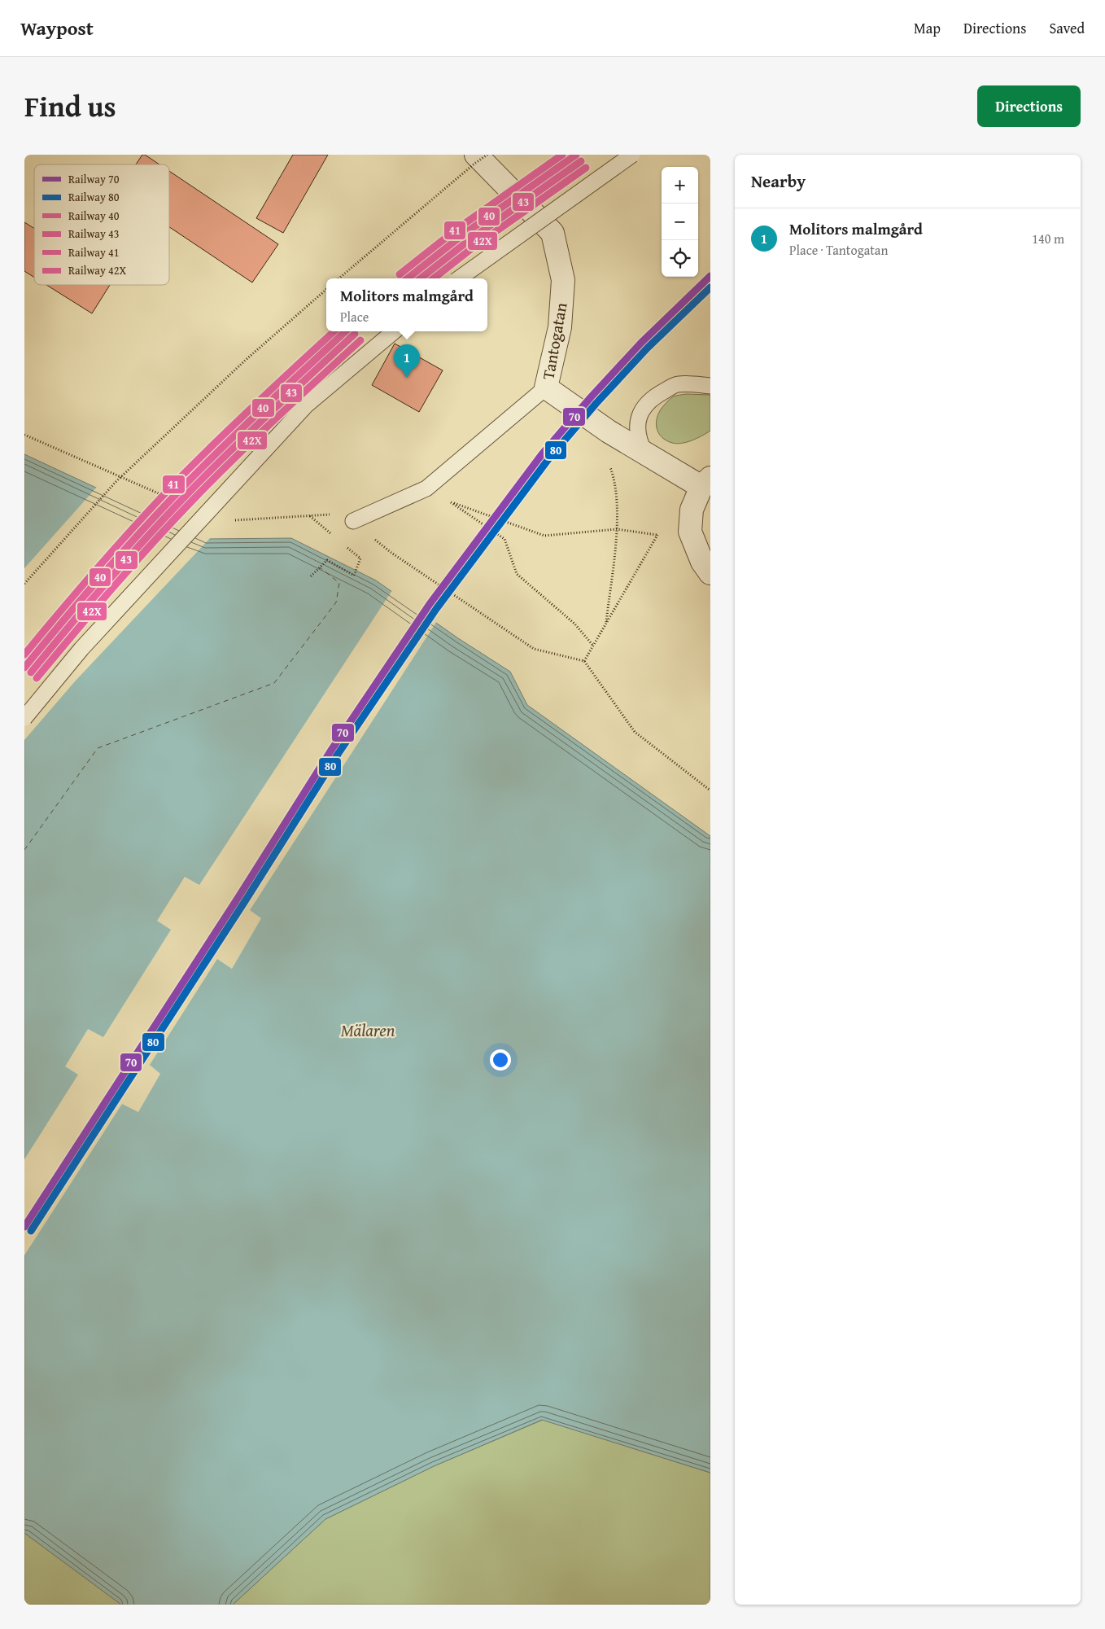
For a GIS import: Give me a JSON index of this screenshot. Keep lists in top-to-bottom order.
{
  "streets": {
    "street": ["Tantogatan"]
  },
  "water": ["Mälaren"],
  "lines": [
    "rail line 40",
    "rail line 41",
    "rail line 43",
    "rail line 42X",
    "rail line 70",
    "rail line 80"
  ],
  "legend": [
    "Railway 70",
    "Railway 80",
    "Railway 40",
    "Railway 43",
    "Railway 41",
    "Railway 42X"
  ],
  "page": {
    "header": "Waypost",
    "nav": ["Map", "Directions", "Saved"],
    "title": "Find us",
    "buttons": "Directions",
    "heading": "Nearby",
    "map_buttons": ["+", "−"],
    "list": [
      {
        "mark": "1",
        "name": "Molitors malmgård",
        "note": "Place · Tantogatan",
        "value": "140 m"
      }
    ],
    "popup": ["Molitors malmgård", "Place"],
    "pins": "1"
  }
}
